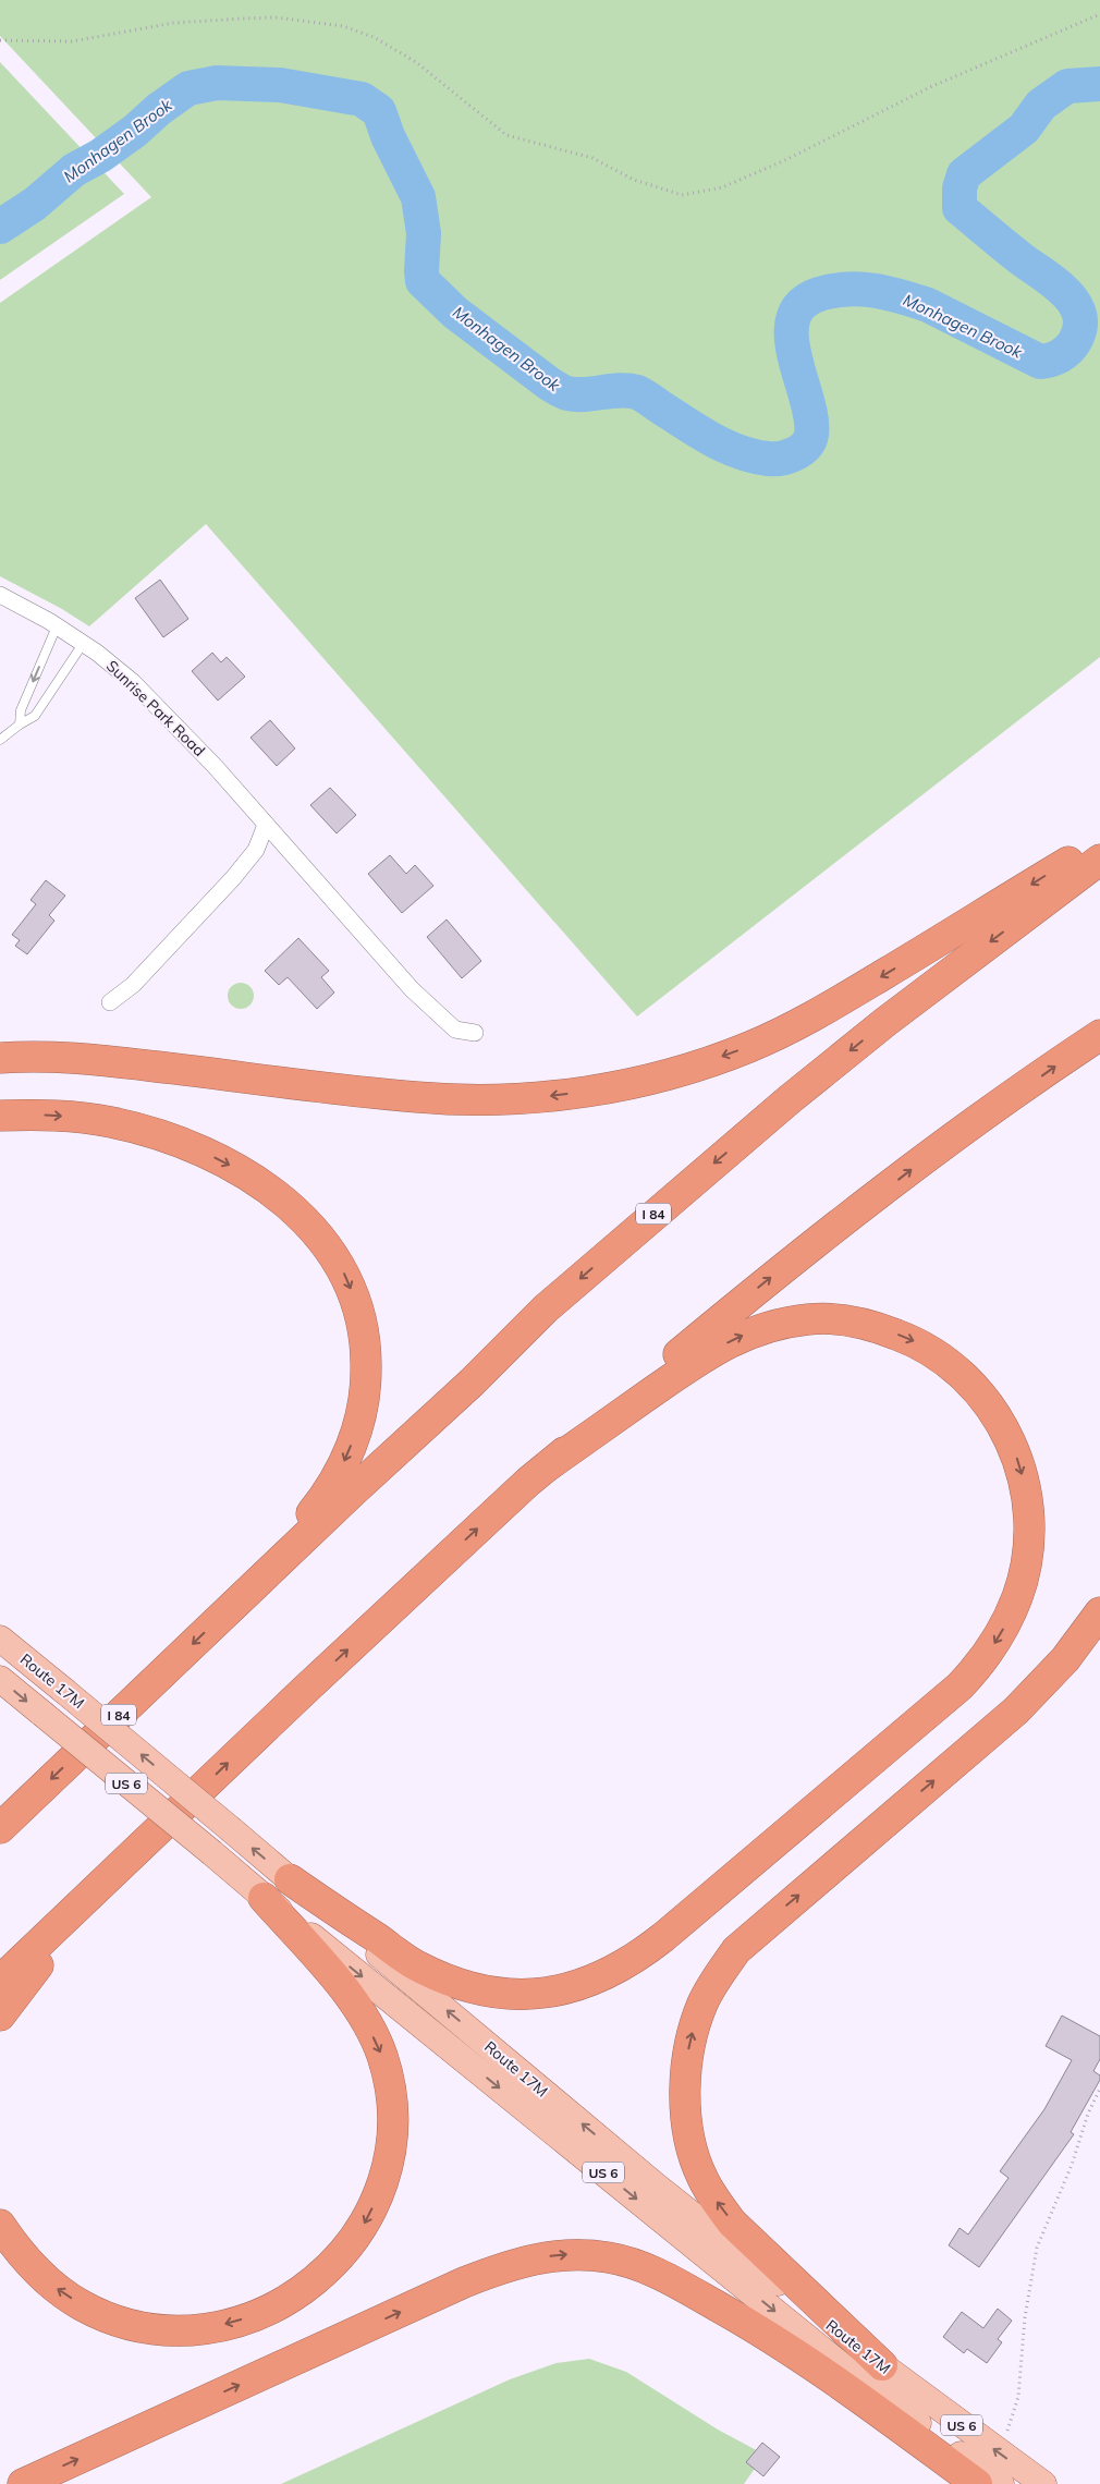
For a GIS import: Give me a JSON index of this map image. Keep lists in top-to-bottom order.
{
  "streets": {
    "highway": ["I 84"],
    "main road": ["Route 17M", "US 6"],
    "street": ["Sunrise Park Road"]
  },
  "water": ["Monhagen Brook"]
}
